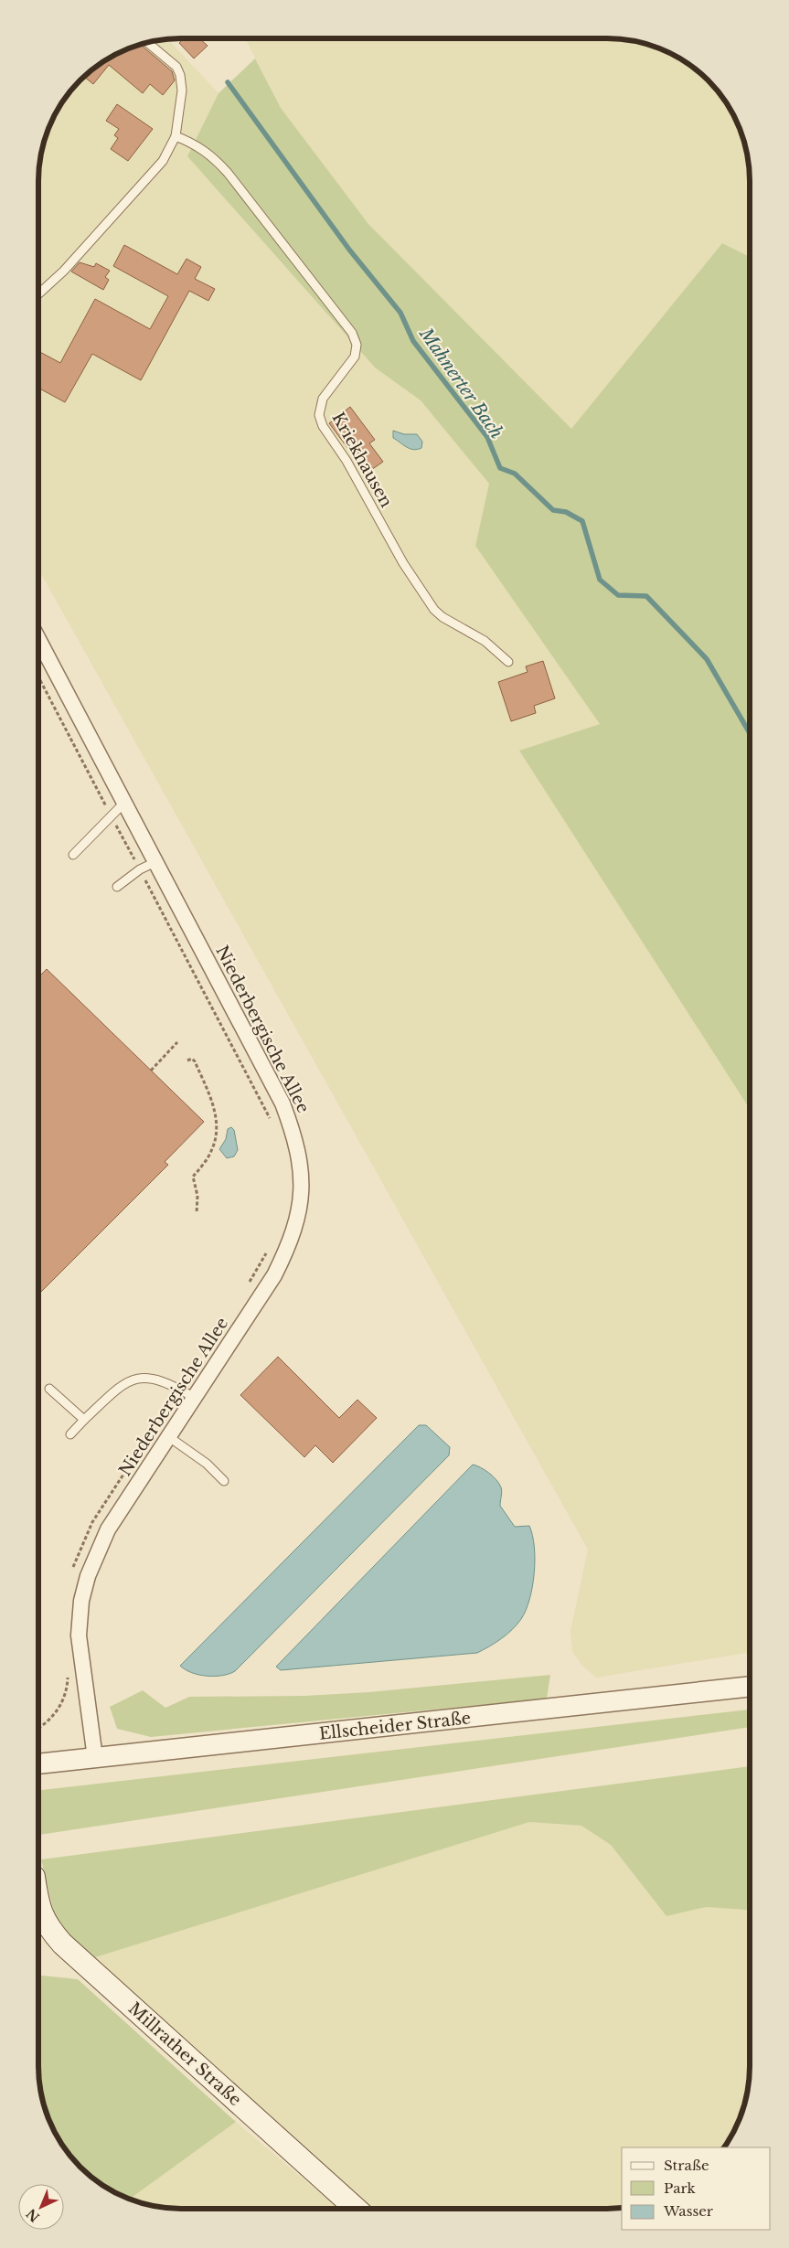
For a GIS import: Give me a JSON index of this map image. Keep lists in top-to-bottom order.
{
  "streets": {
    "main road": ["Millrather Straße"],
    "street": ["Niederbergische Allee", "Ellscheider Straße"],
    "lane": ["Kriekhausen"]
  },
  "crossings": [
    ["Niederbergische Allee", "Ellscheider Straße"]
  ],
  "water": ["Mahnerter Bach"],
  "legend": ["Straße", "Park", "Wasser"],
  "north": "bottom left"
}
